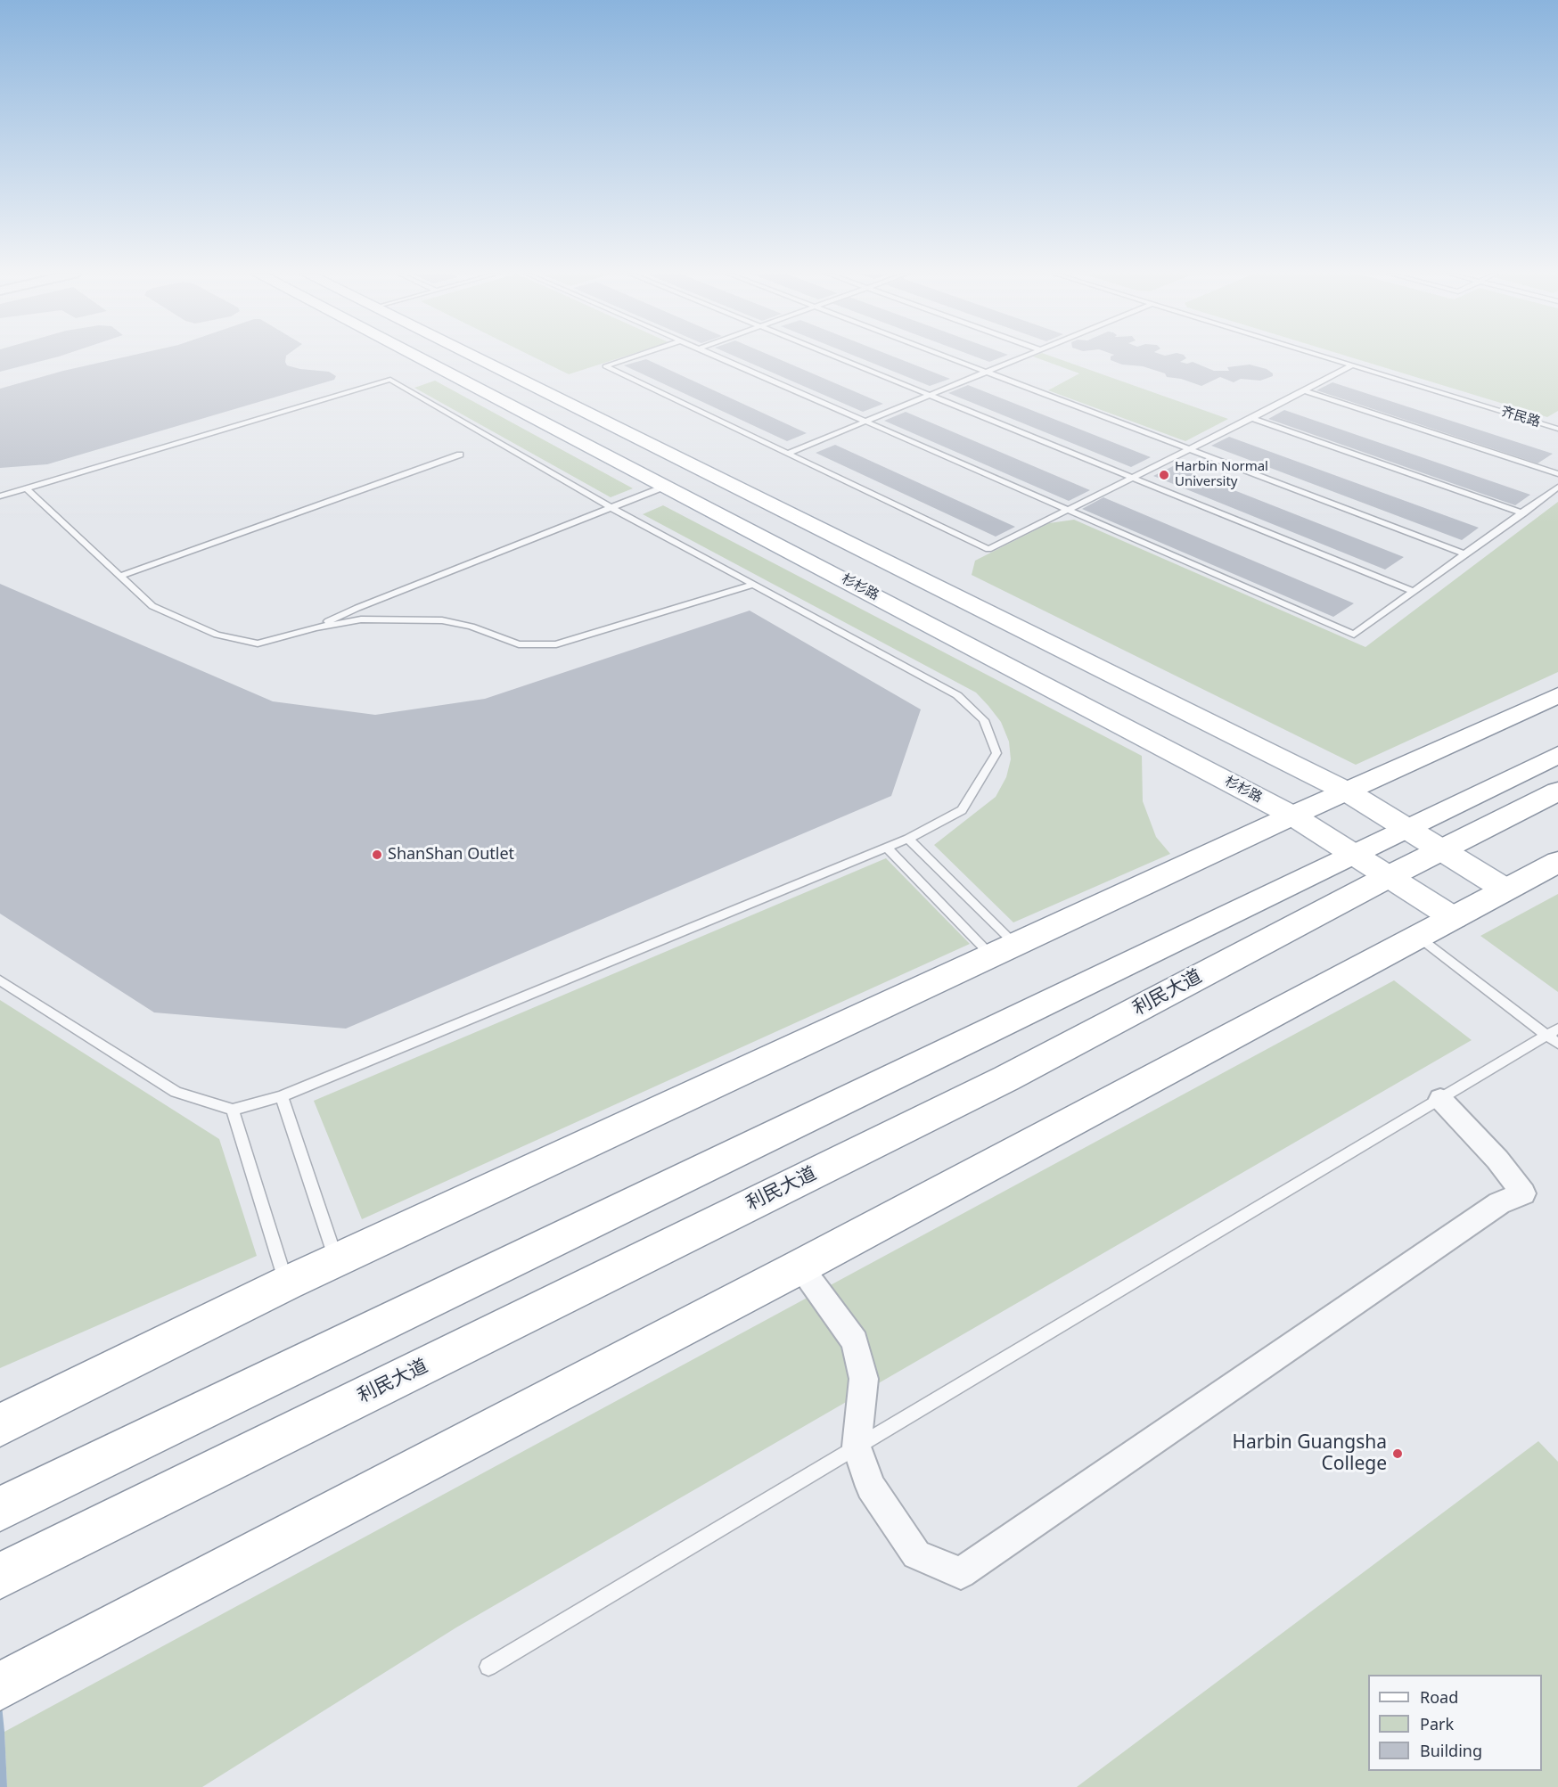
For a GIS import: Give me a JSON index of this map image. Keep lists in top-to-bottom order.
{
  "streets": {
    "main road": ["杉杉路", "利民大道"],
    "lane": ["齐民路"]
  },
  "crossings": [
    ["杉杉路", "利民大道"]
  ],
  "places": ["Harbin Normal University", "ShanShan Outlet", "Harbin Guangsha College"],
  "legend": ["Road", "Park", "Building"]
}
